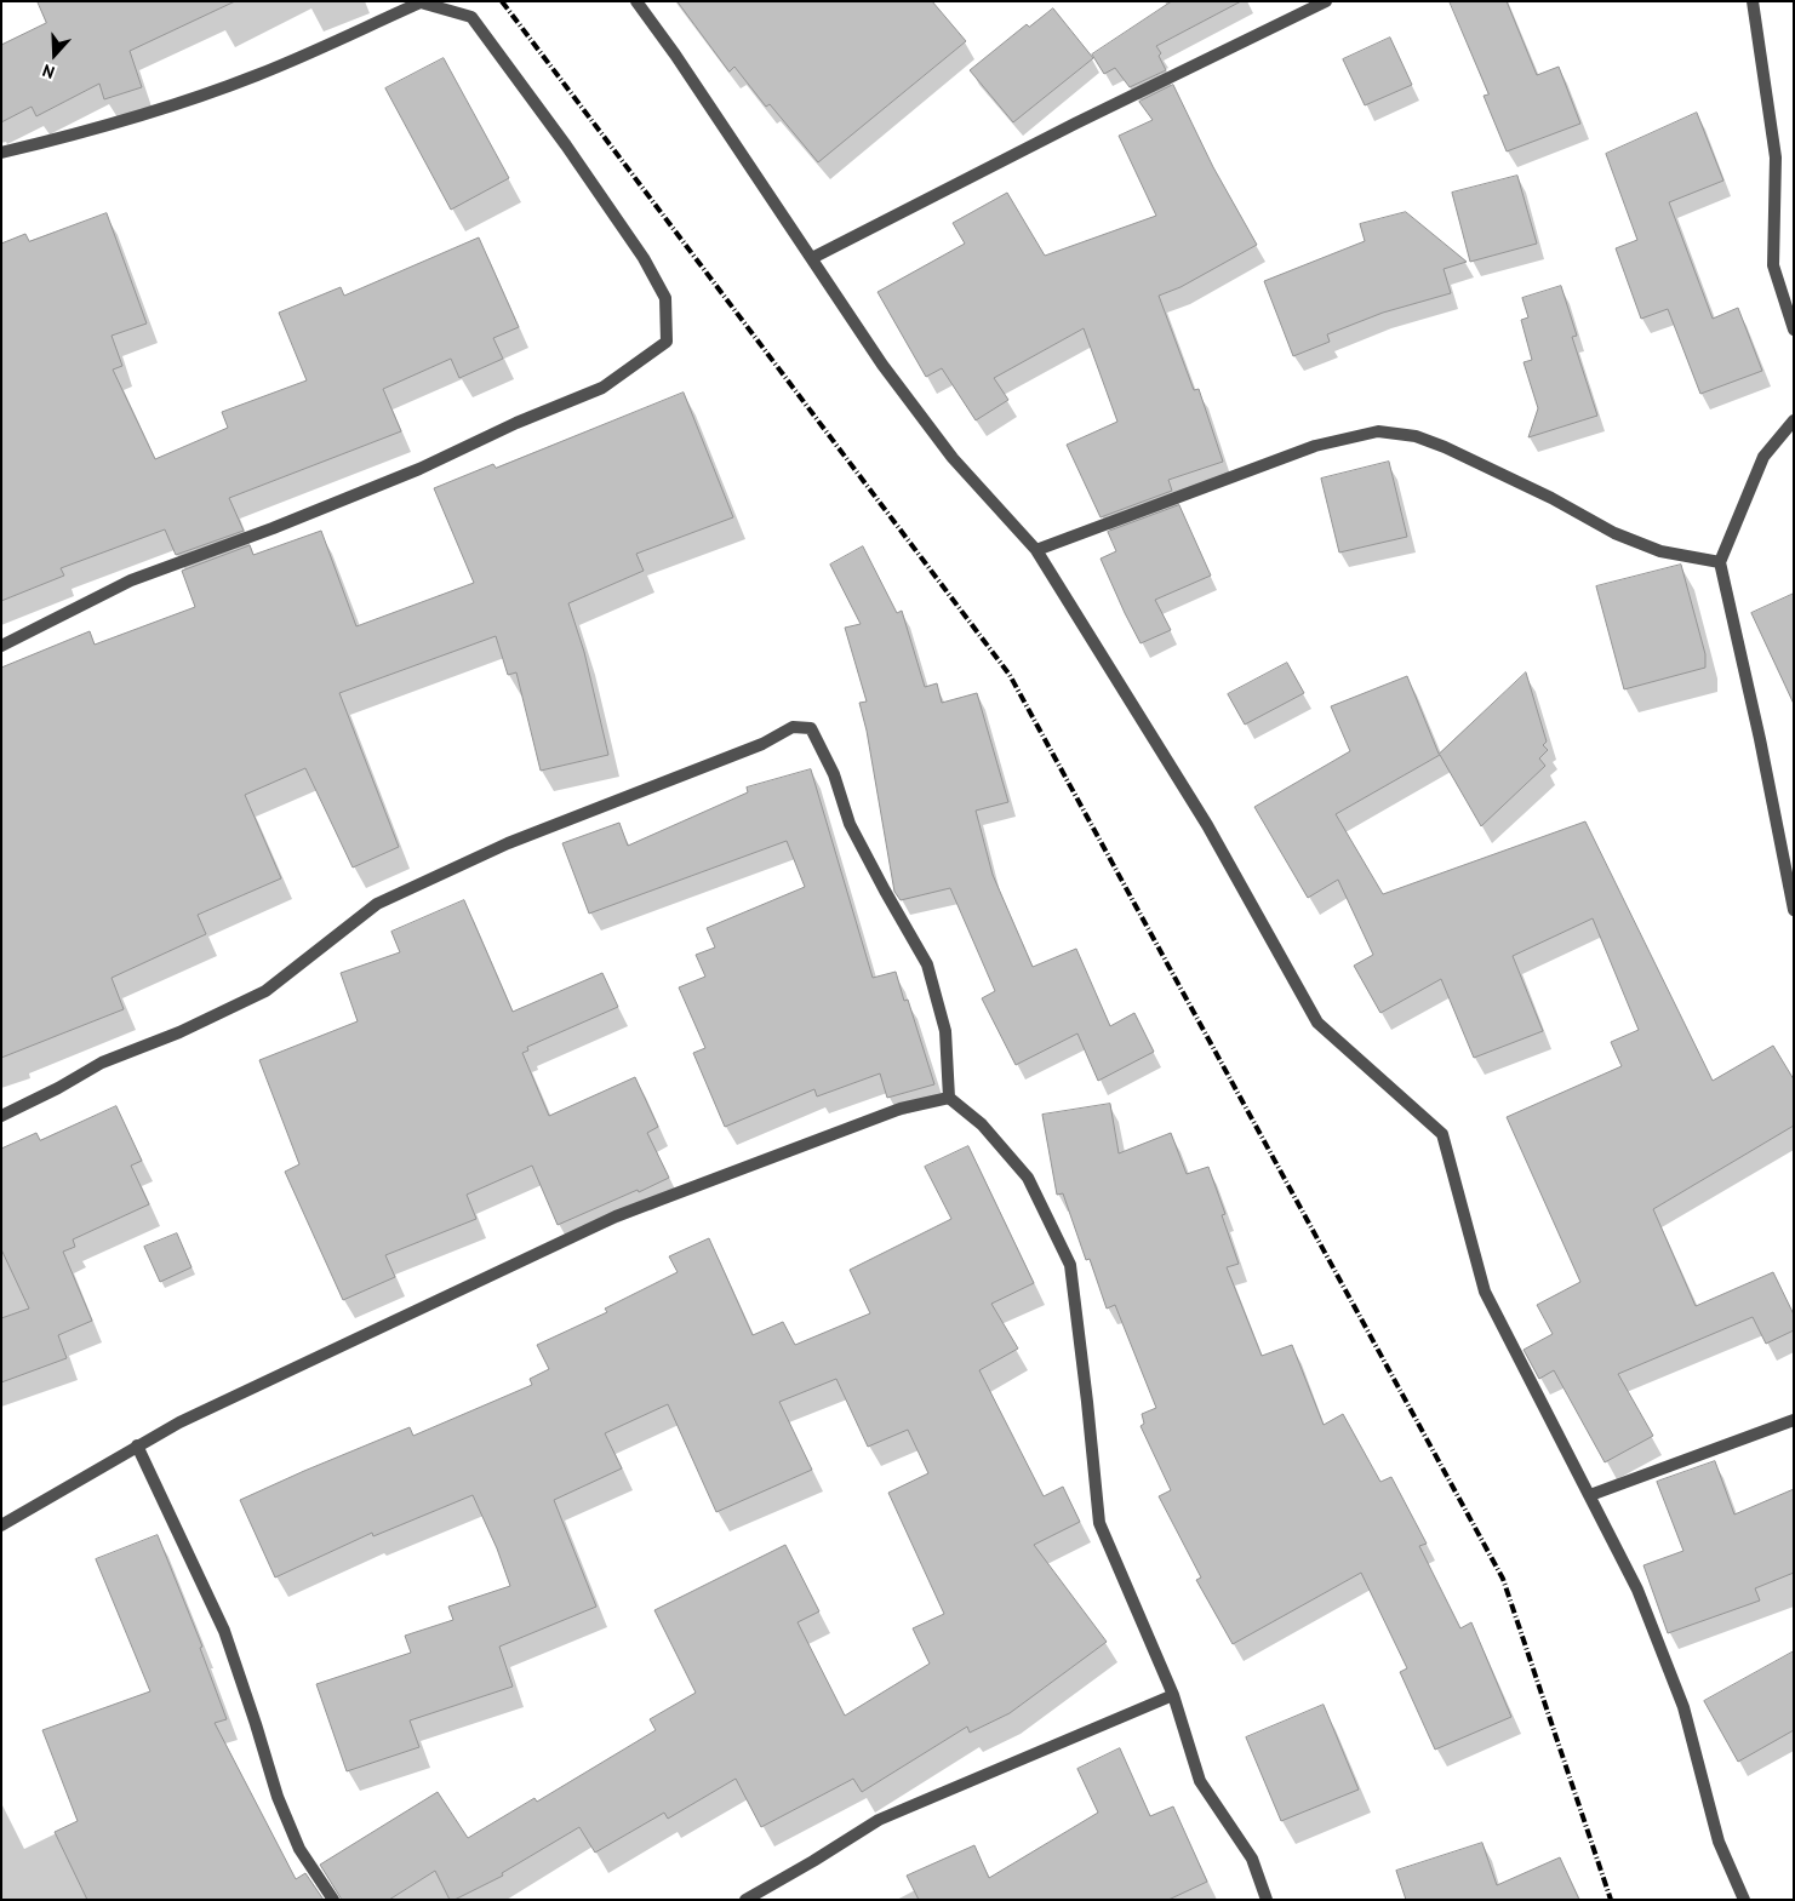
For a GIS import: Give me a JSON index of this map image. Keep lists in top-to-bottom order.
{
  "north": "bottom"
}
